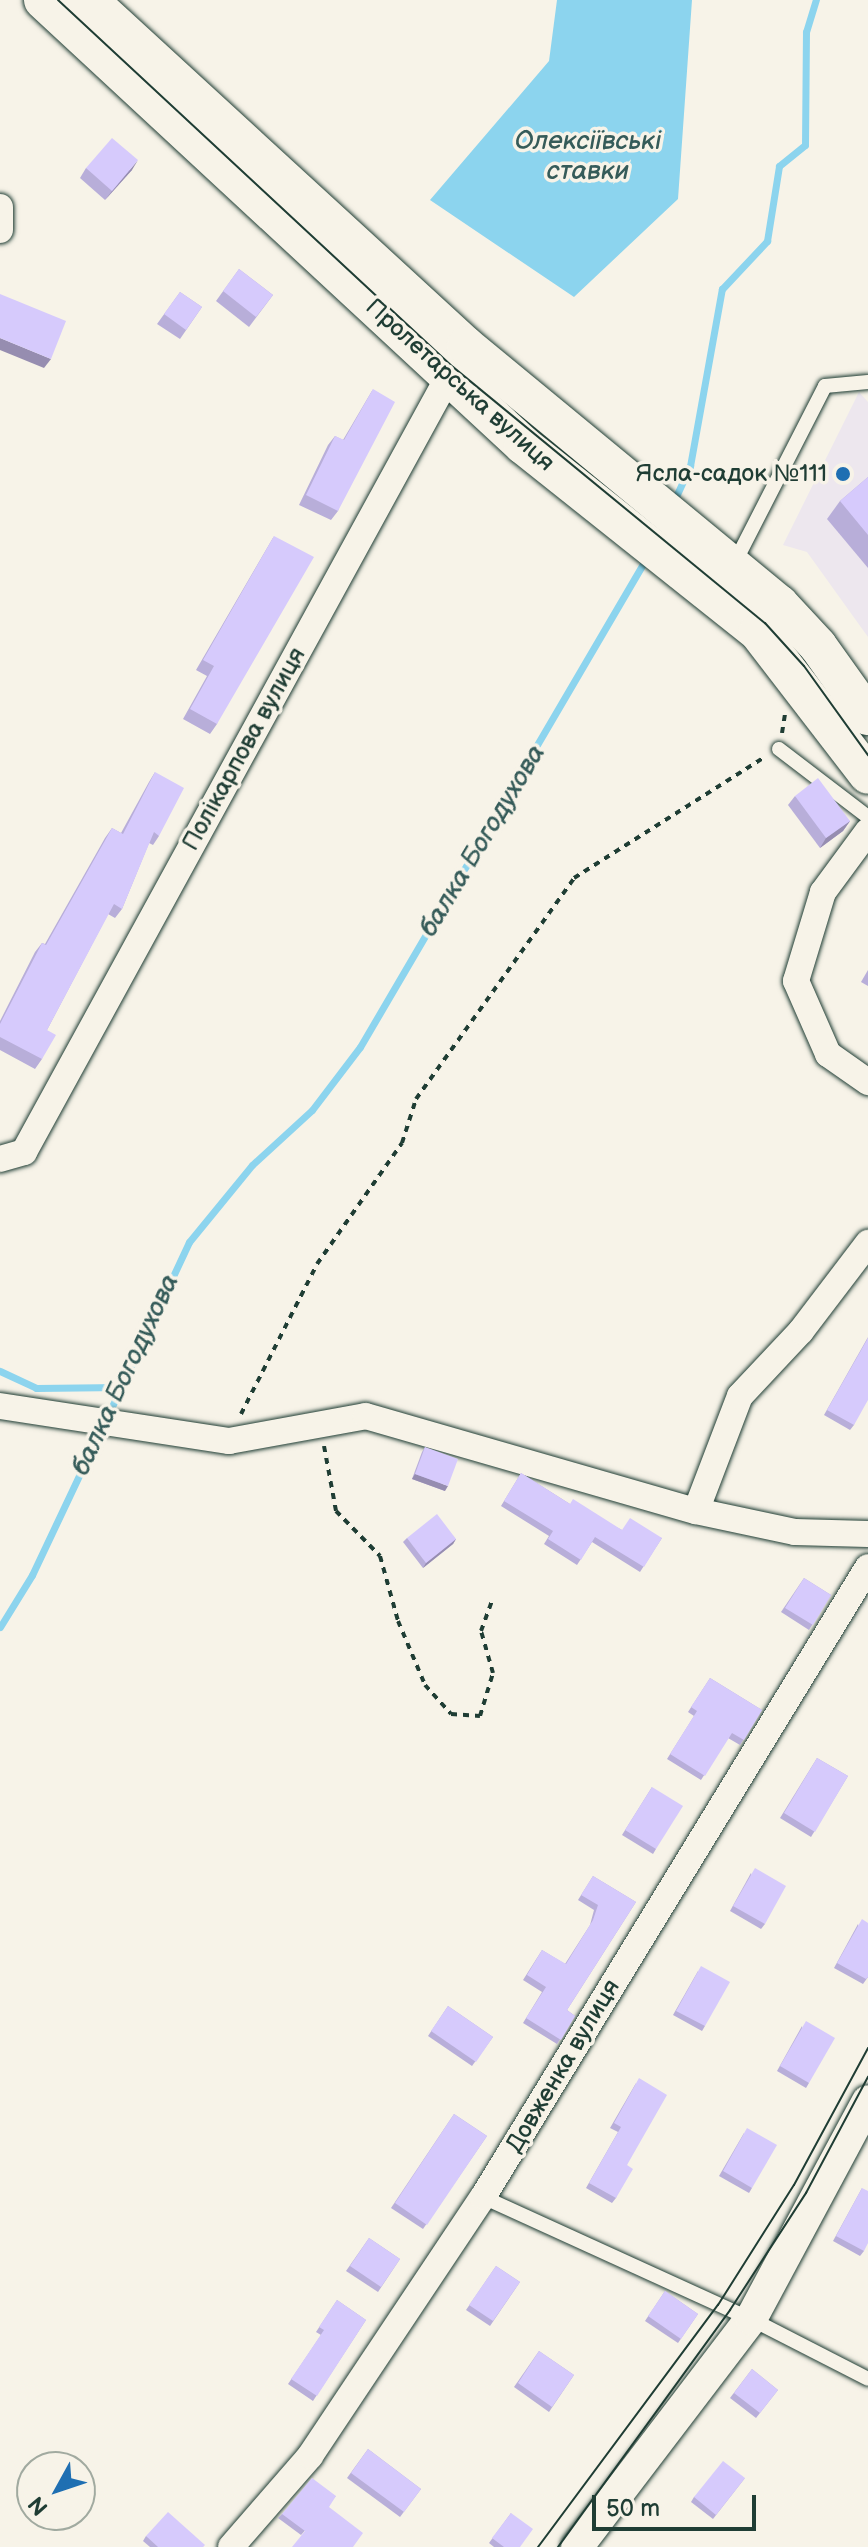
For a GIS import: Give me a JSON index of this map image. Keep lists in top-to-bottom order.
{
  "streets": {
    "main road": ["Пролетарська вулиця"],
    "street": ["Полікарпова вулиця", "Довженка вулиця"]
  },
  "crossings": [
    ["Пролетарська вулиця", "Полікарпова вулиця"]
  ],
  "water": ["Олексіївські ставки", "балка Богодухова"],
  "places": ["Ясла-садок №111"],
  "scale_bar": "50 m",
  "north": "bottom left"
}
